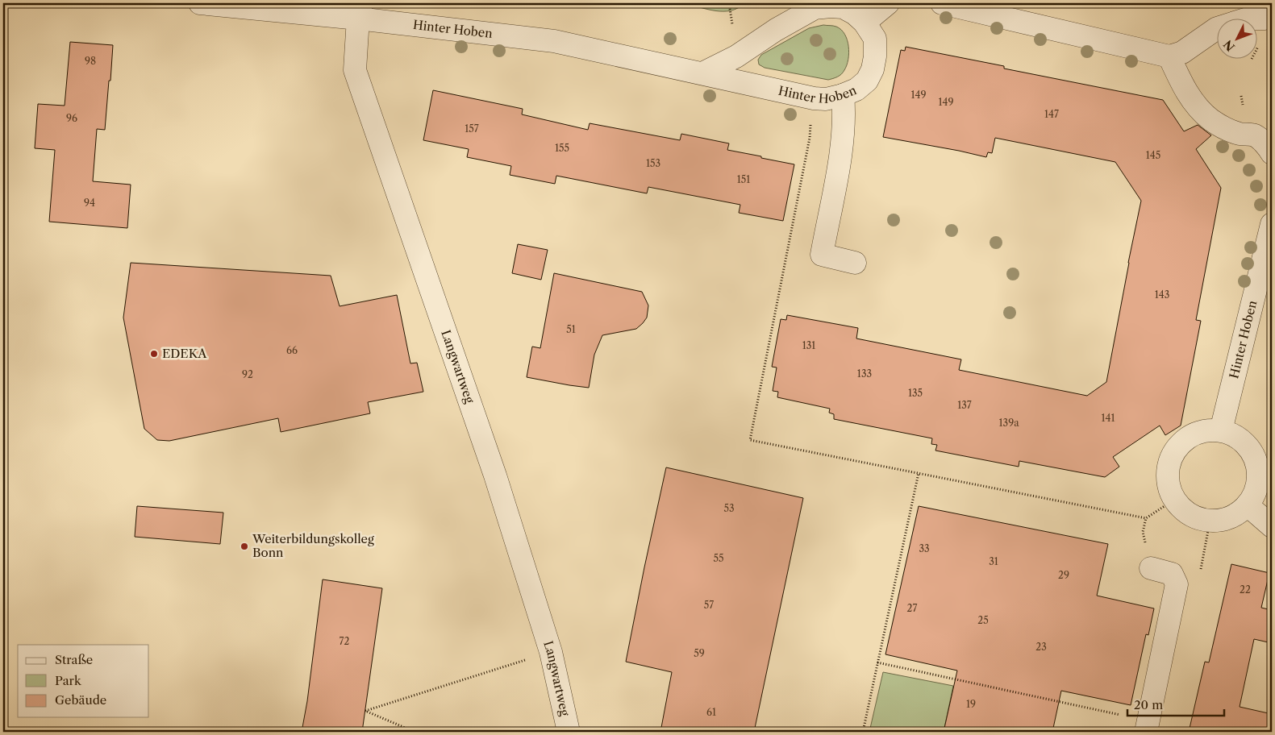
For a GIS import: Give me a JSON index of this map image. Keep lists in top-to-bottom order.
{
  "streets": {
    "street": ["Hinter Hoben", "Langwartweg"]
  },
  "crossings": [
    ["Hinter Hoben", "Langwartweg"]
  ],
  "places": ["EDEKA", "Weiterbildungskolleg Bonn"],
  "house_numbers": [
    "98",
    "149",
    "149",
    "147",
    "96",
    "157",
    "155",
    "145",
    "153",
    "151",
    "94",
    "143",
    "51",
    "131",
    "66",
    "133",
    "92",
    "135",
    "137",
    "141",
    "139a",
    "53",
    "33",
    "55",
    "31",
    "29",
    "22",
    "57",
    "27",
    "25",
    "72",
    "23",
    "59",
    "19",
    "61"
  ],
  "legend": ["Straße", "Park", "Gebäude"],
  "scale_bar": "20 m",
  "north": "bottom left"
}
